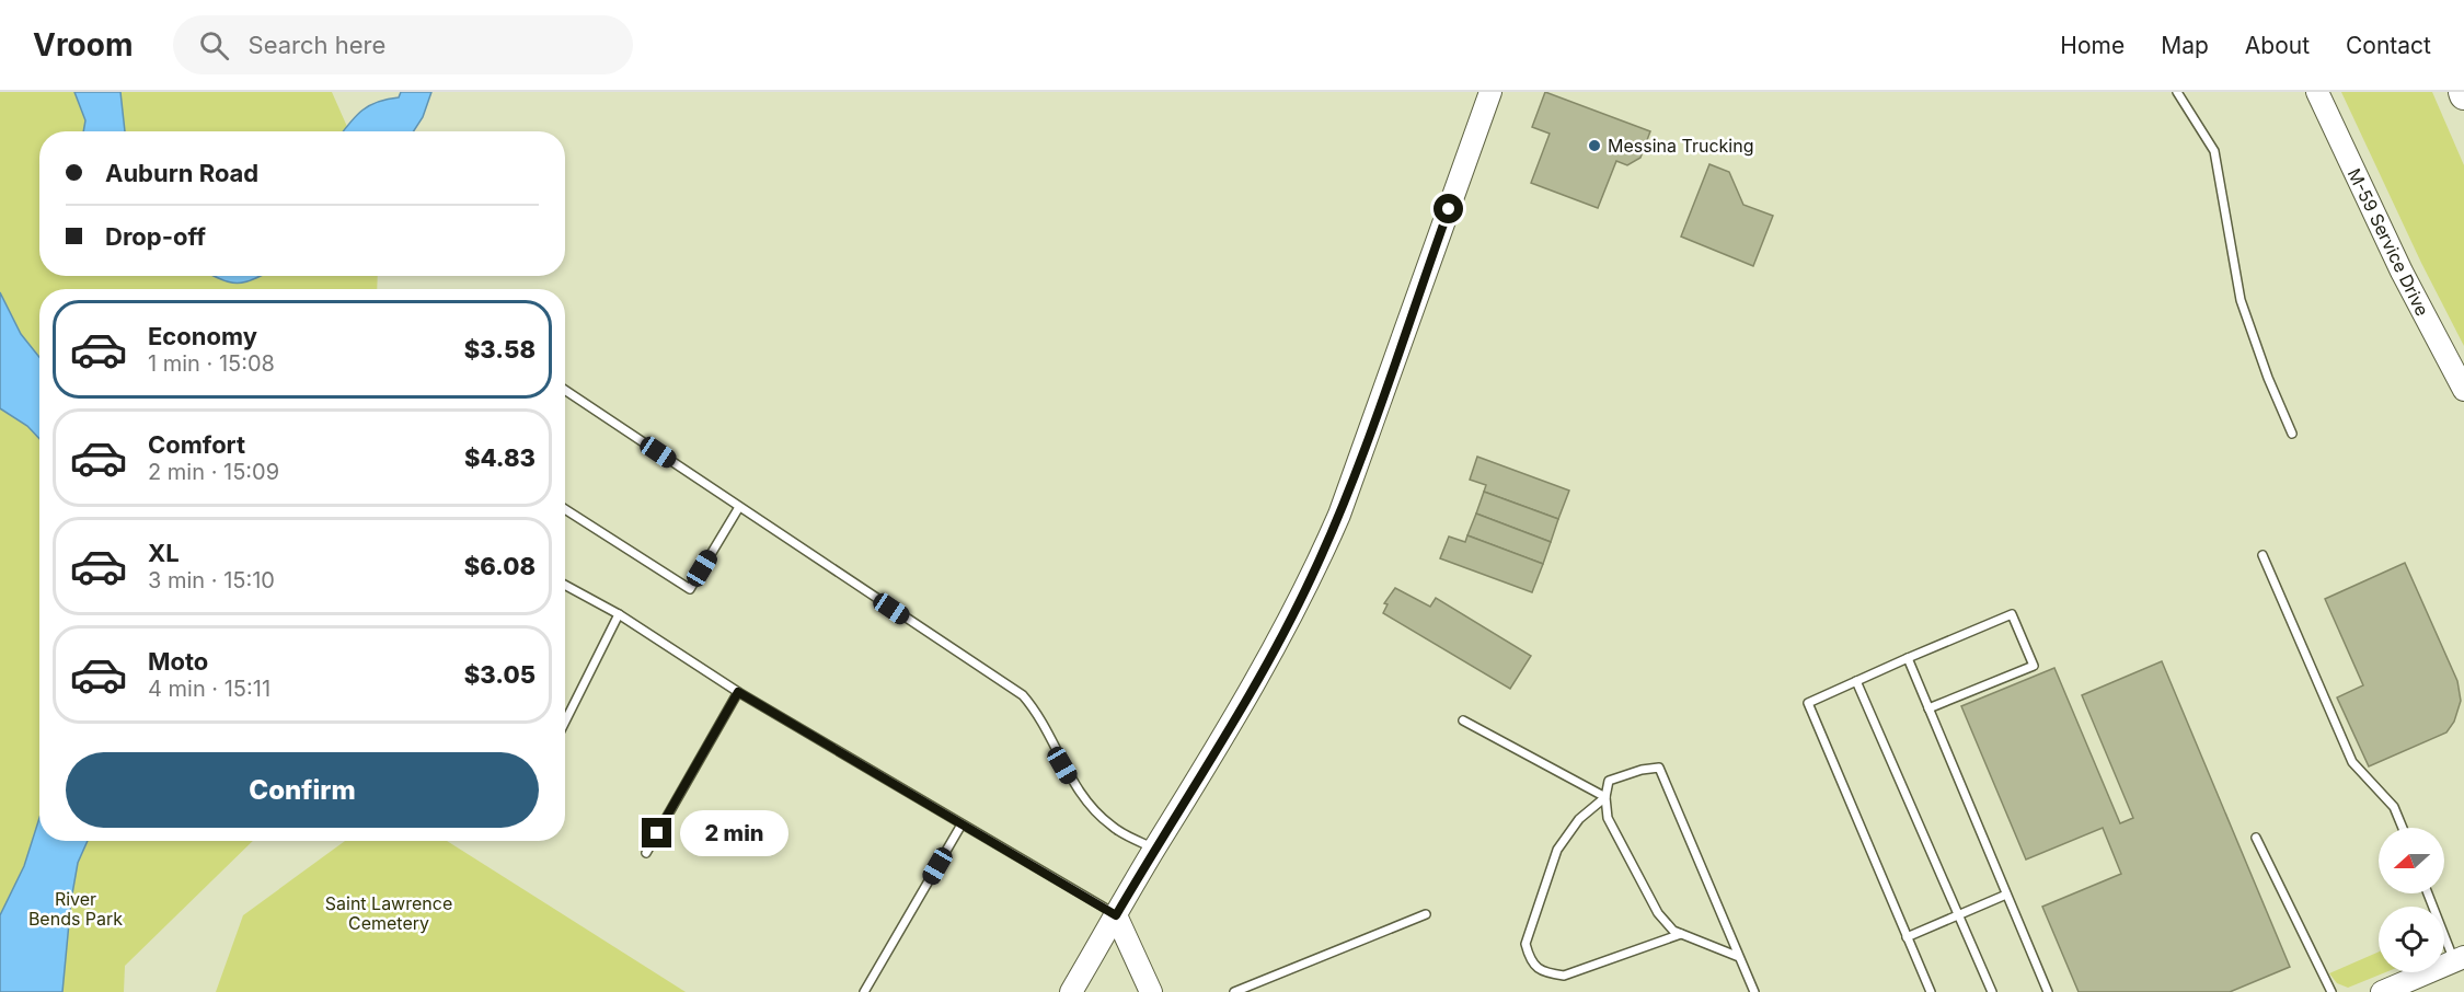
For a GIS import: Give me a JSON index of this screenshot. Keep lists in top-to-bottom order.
{
  "streets": {
    "street": ["M-59 Service Drive"]
  },
  "parks": ["River Bends Park", "Saint Lawrence Cemetery"],
  "places": ["Messina Trucking"],
  "north": "left",
  "page": {
    "header": "Vroom",
    "search": "Search here",
    "nav": [
      "Home",
      "Map",
      "About",
      "Contact"
    ],
    "banner": ["Auburn Road", "Drop-off"],
    "list": [
      {
        "name": "Economy",
        "note": "1 min · 15:08",
        "value": "$3.58"
      },
      {
        "name": "Comfort",
        "note": "2 min · 15:09",
        "value": "$4.83"
      },
      {
        "name": "XL",
        "note": "3 min · 15:10",
        "value": "$6.08"
      },
      {
        "name": "Moto",
        "note": "4 min · 15:11",
        "value": "$3.05"
      }
    ],
    "buttons": "Confirm",
    "bubble": "2 min"
  }
}
